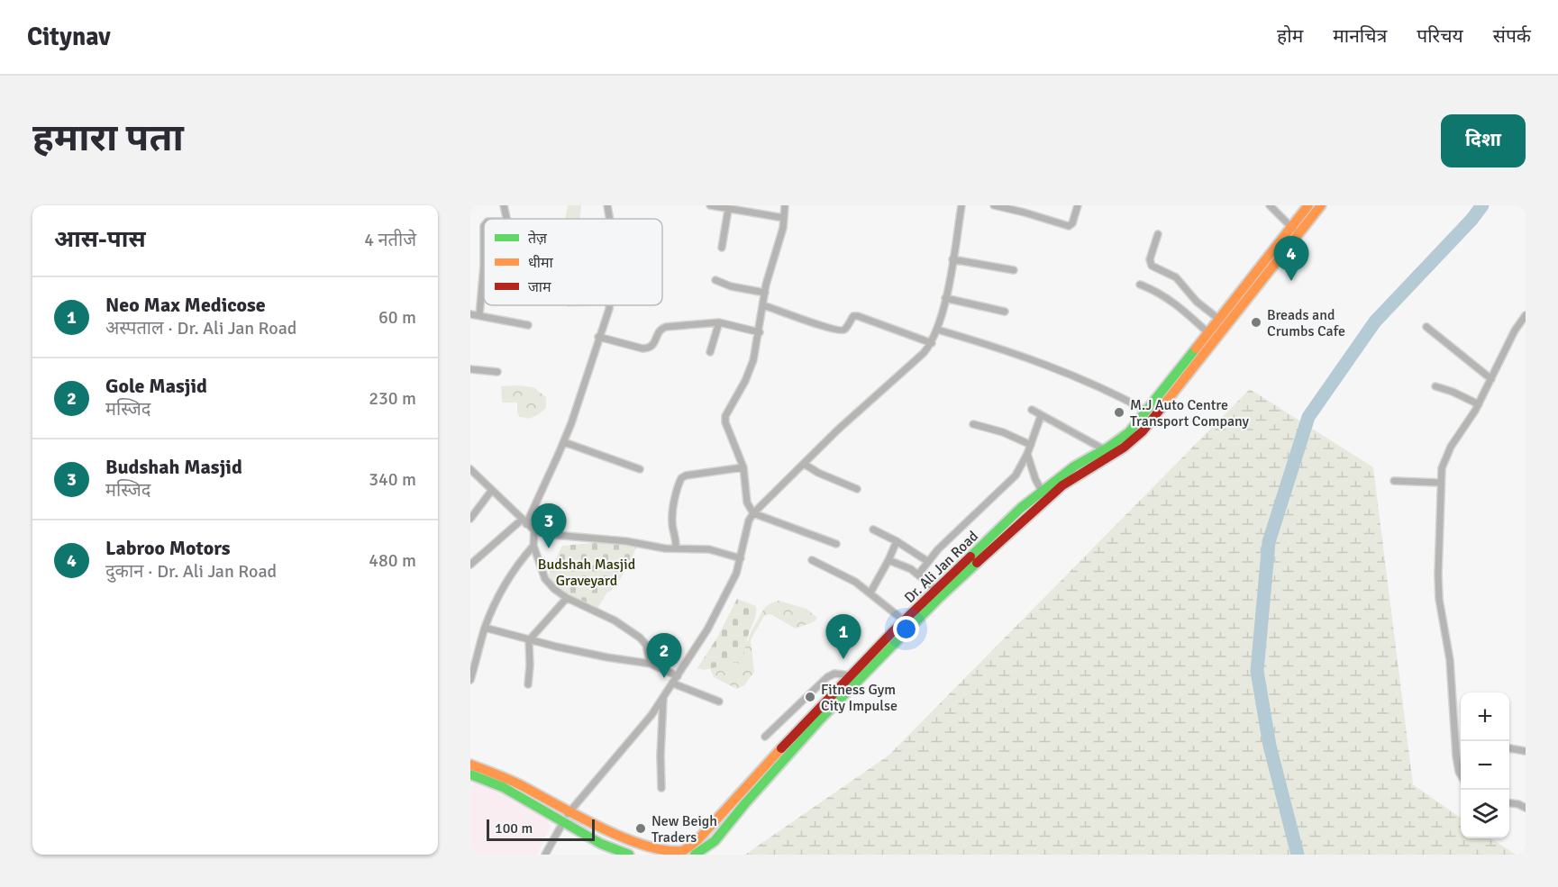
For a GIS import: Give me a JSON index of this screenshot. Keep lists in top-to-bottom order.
{
  "streets": {
    "main road": ["Dr. Ali Jan Road"]
  },
  "parks": ["Budshah Masjid Graveyard"],
  "places": [
    "Breads and Crumbs Cafe",
    "M.J Auto Centre Transport Company",
    "Fitness Gym City Impulse",
    "New Beigh Traders"
  ],
  "legend": ["तेज़", "धीमा", "जाम"],
  "scale_bar": "100 m",
  "page": {
    "header": "Citynav",
    "nav": [
      "होम",
      "मानचित्र",
      "परिचय",
      "संपर्क"
    ],
    "buttons": "दिशा",
    "title": "हमारा पता",
    "heading": ["आस-पास", "4 नतीजे"],
    "pins": [
      "4",
      "3",
      "1",
      "2"
    ],
    "list": [
      {
        "mark": "1",
        "name": "Neo Max Medicose",
        "note": "अस्पताल · Dr. Ali Jan Road",
        "value": "60 m"
      },
      {
        "mark": "2",
        "name": "Gole Masjid",
        "note": "मस्जिद",
        "value": "230 m"
      },
      {
        "mark": "3",
        "name": "Budshah Masjid",
        "note": "मस्जिद",
        "value": "340 m"
      },
      {
        "mark": "4",
        "name": "Labroo Motors",
        "note": "दुकान · Dr. Ali Jan Road",
        "value": "480 m"
      }
    ],
    "map_buttons": ["+", "−"],
    "scale": "100 m"
  }
}
